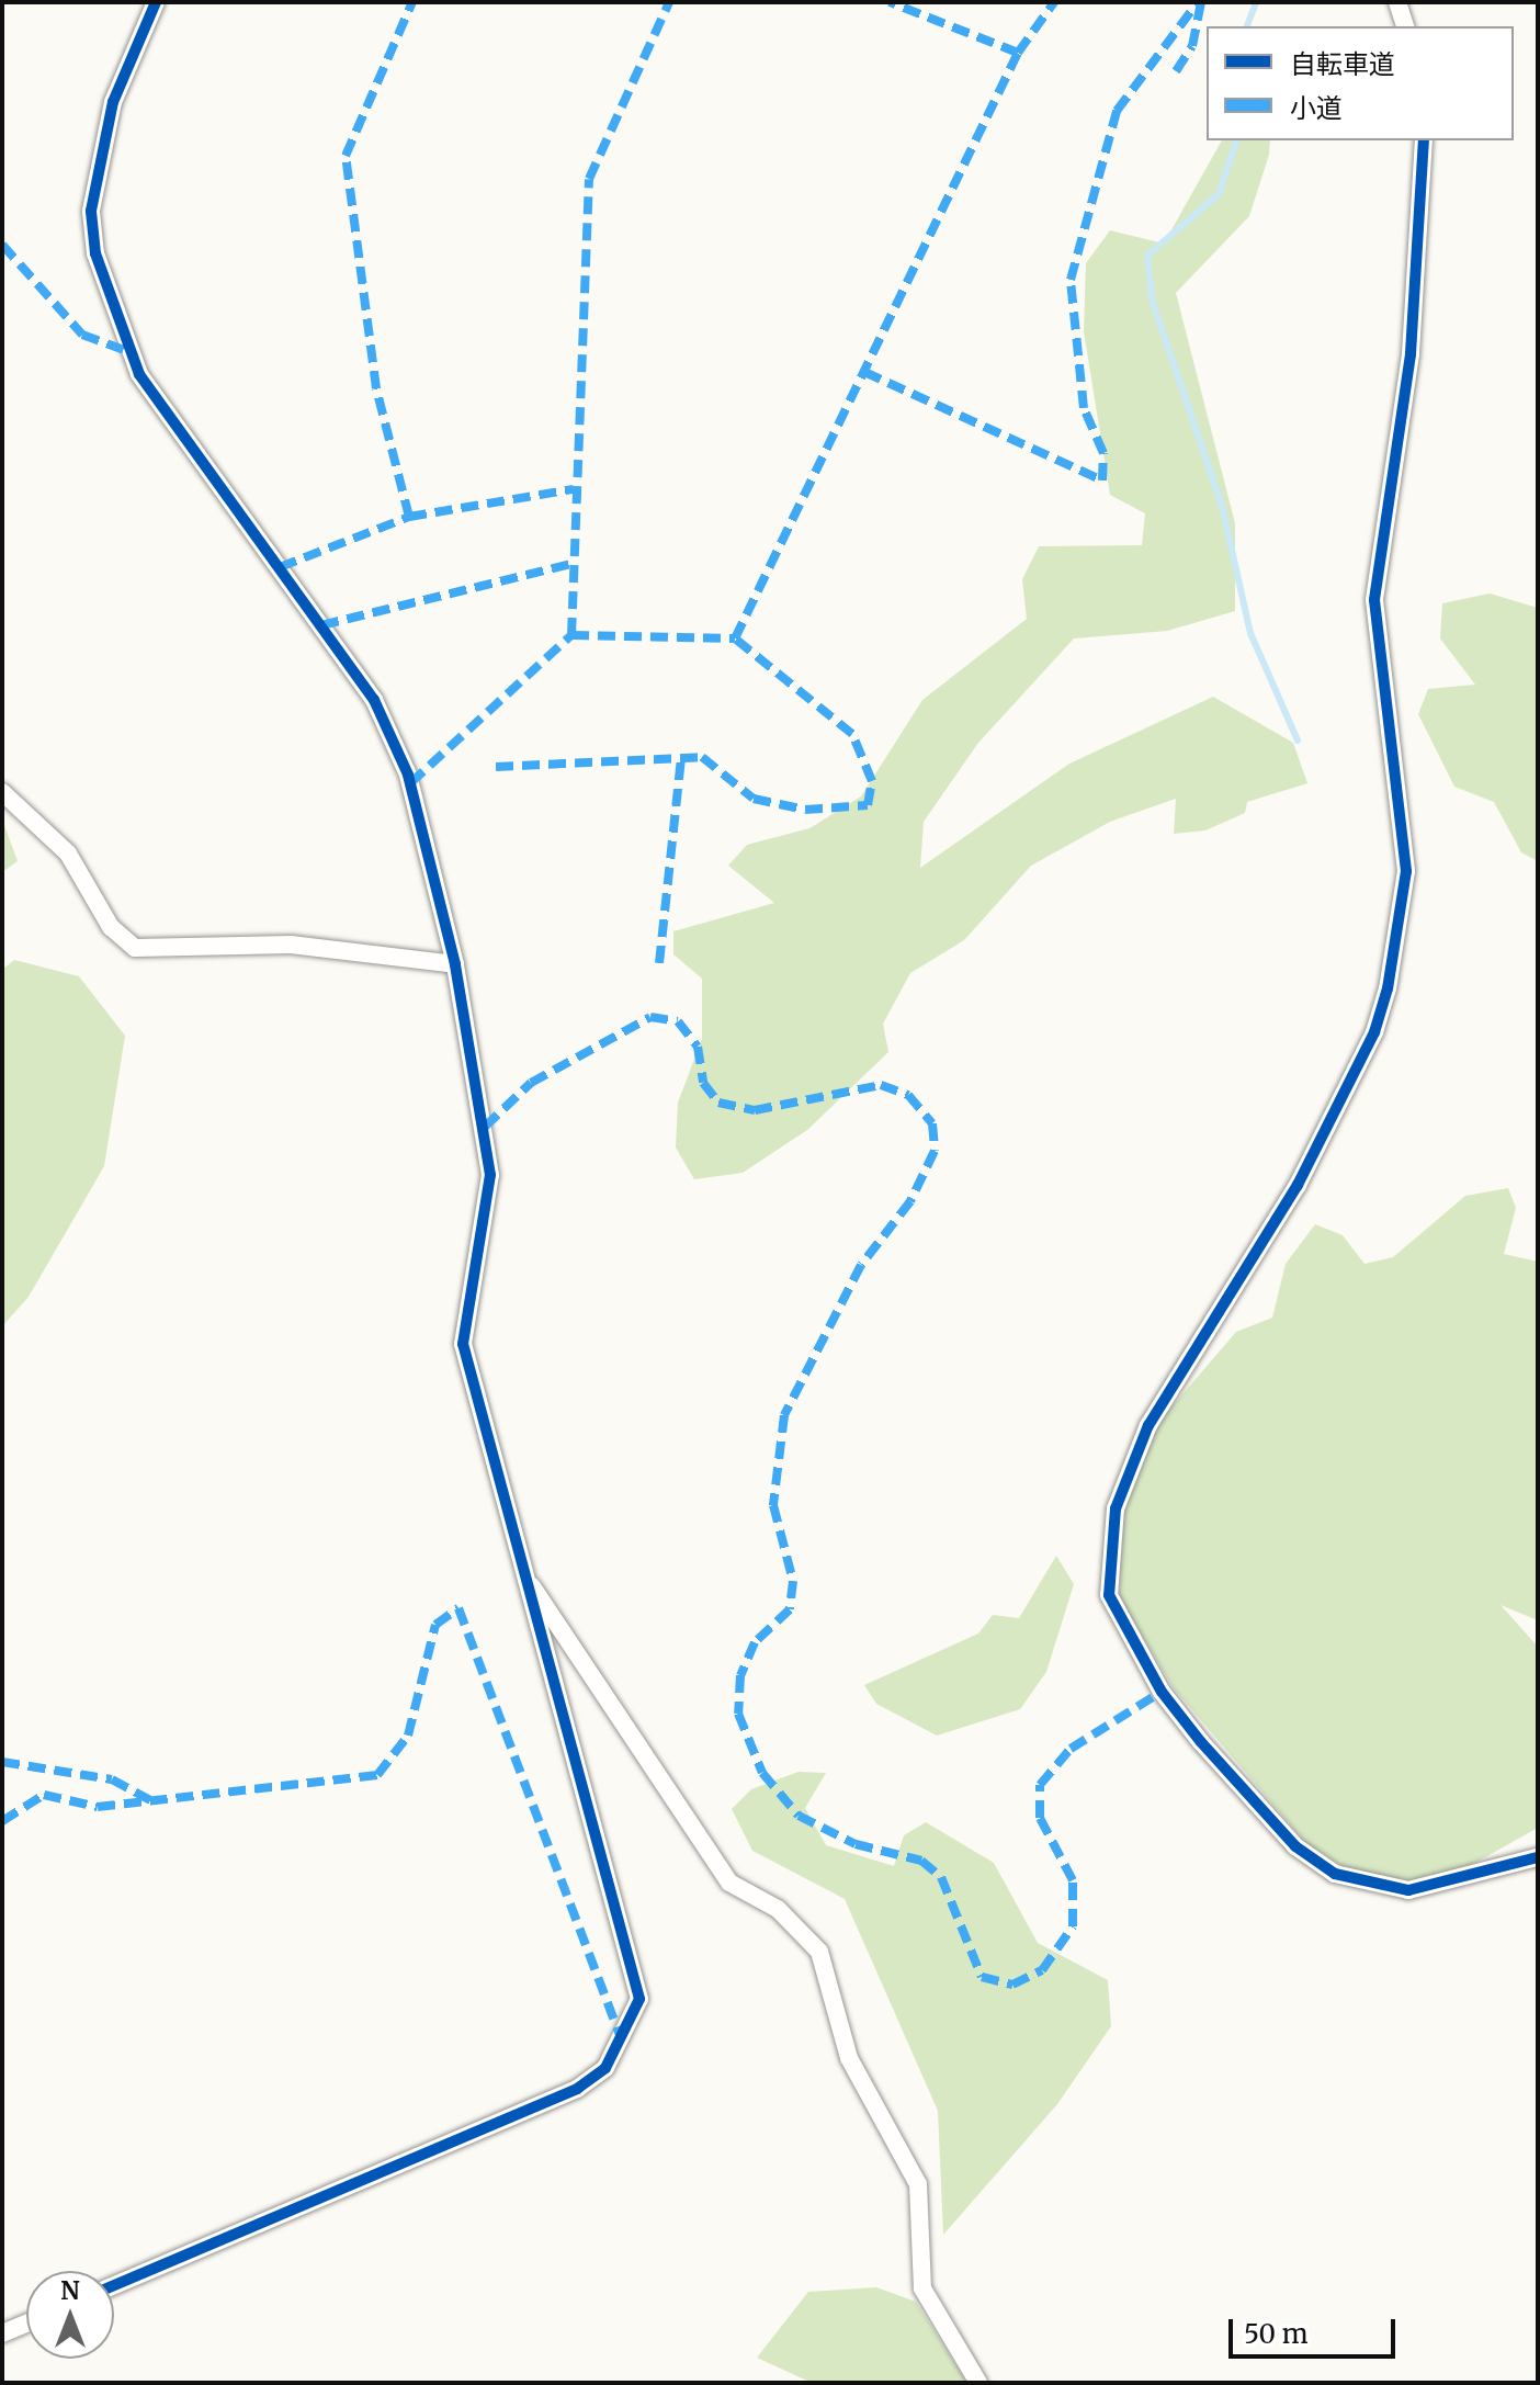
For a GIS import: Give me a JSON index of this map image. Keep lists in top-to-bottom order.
{
  "legend": ["自転車道", "小道"],
  "scale_bar": "50 m",
  "north": "top"
}
